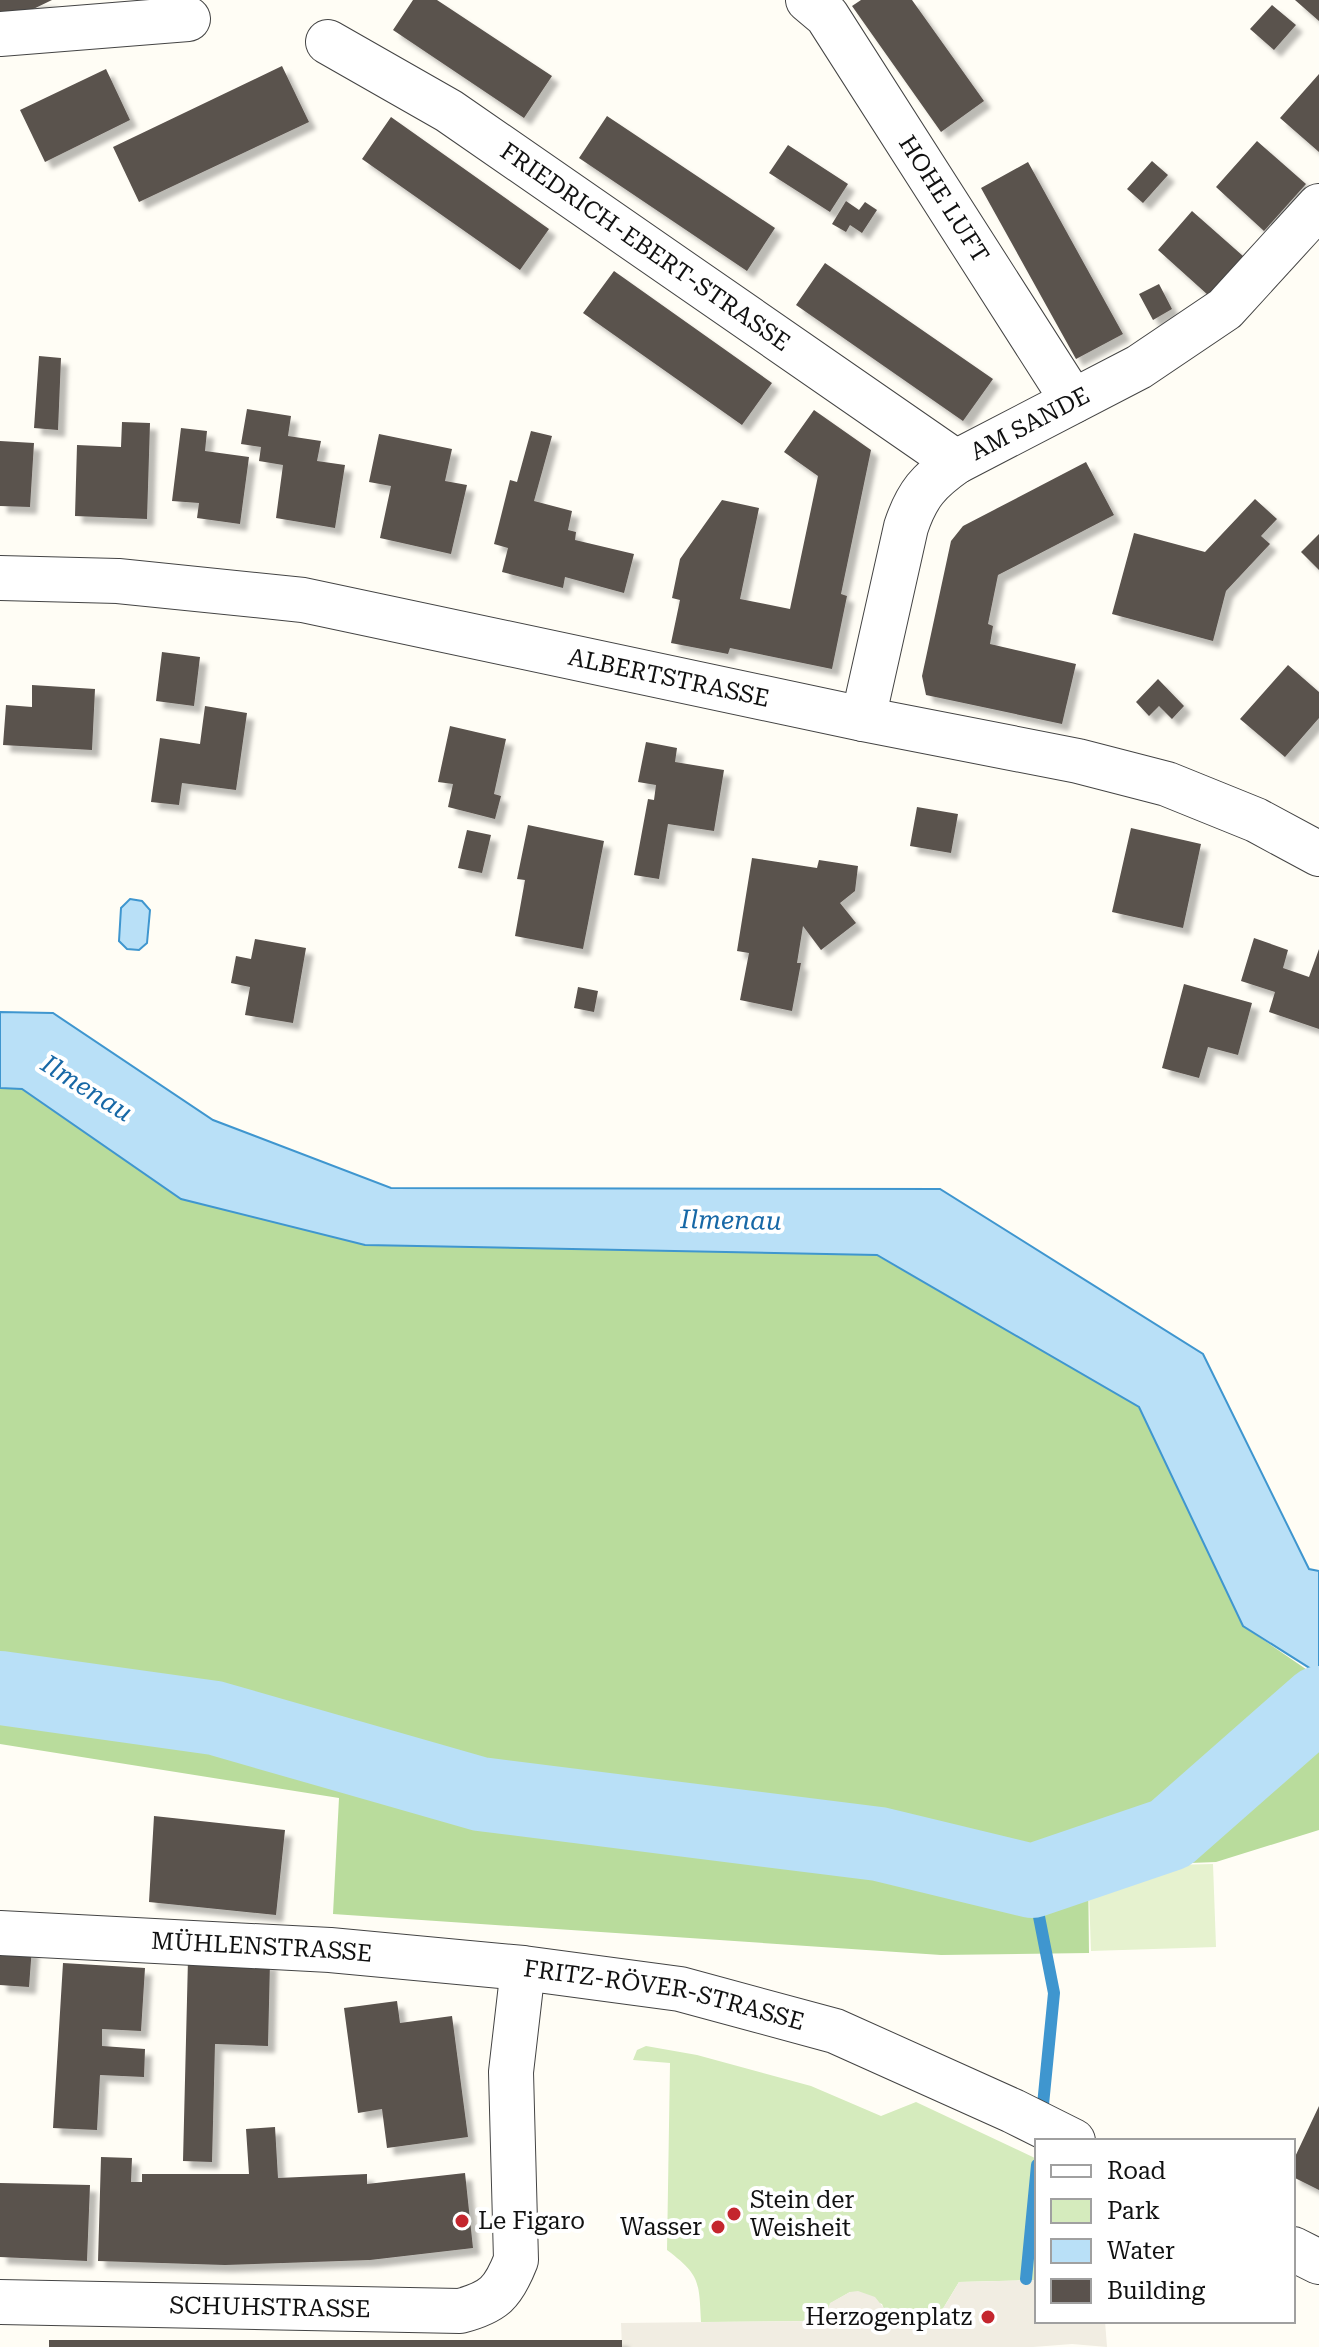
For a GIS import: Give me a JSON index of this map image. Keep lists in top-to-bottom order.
{
  "streets": {
    "street": [
      "HOHE LUFT",
      "FRIEDRICH-EBERT-STRASSE",
      "AM SANDE",
      "ALBERTSTRASSE",
      "MÜHLENSTRASSE",
      "FRITZ-RÖVER-STRASSE",
      "SCHUHSTRASSE"
    ]
  },
  "crossings": [
    ["HOHE LUFT", "AM SANDE"],
    ["FRIEDRICH-EBERT-STRASSE", "AM SANDE"],
    ["AM SANDE", "ALBERTSTRASSE"],
    ["MÜHLENSTRASSE", "FRITZ-RÖVER-STRASSE"],
    ["FRITZ-RÖVER-STRASSE", "SCHUHSTRASSE"]
  ],
  "water": ["Ilmenau"],
  "places": [
    "Stein der Weisheit",
    "Le Figaro",
    "Wasser",
    "Herzogenplatz"
  ],
  "legend": [
    "Road",
    "Park",
    "Water",
    "Building"
  ]
}
